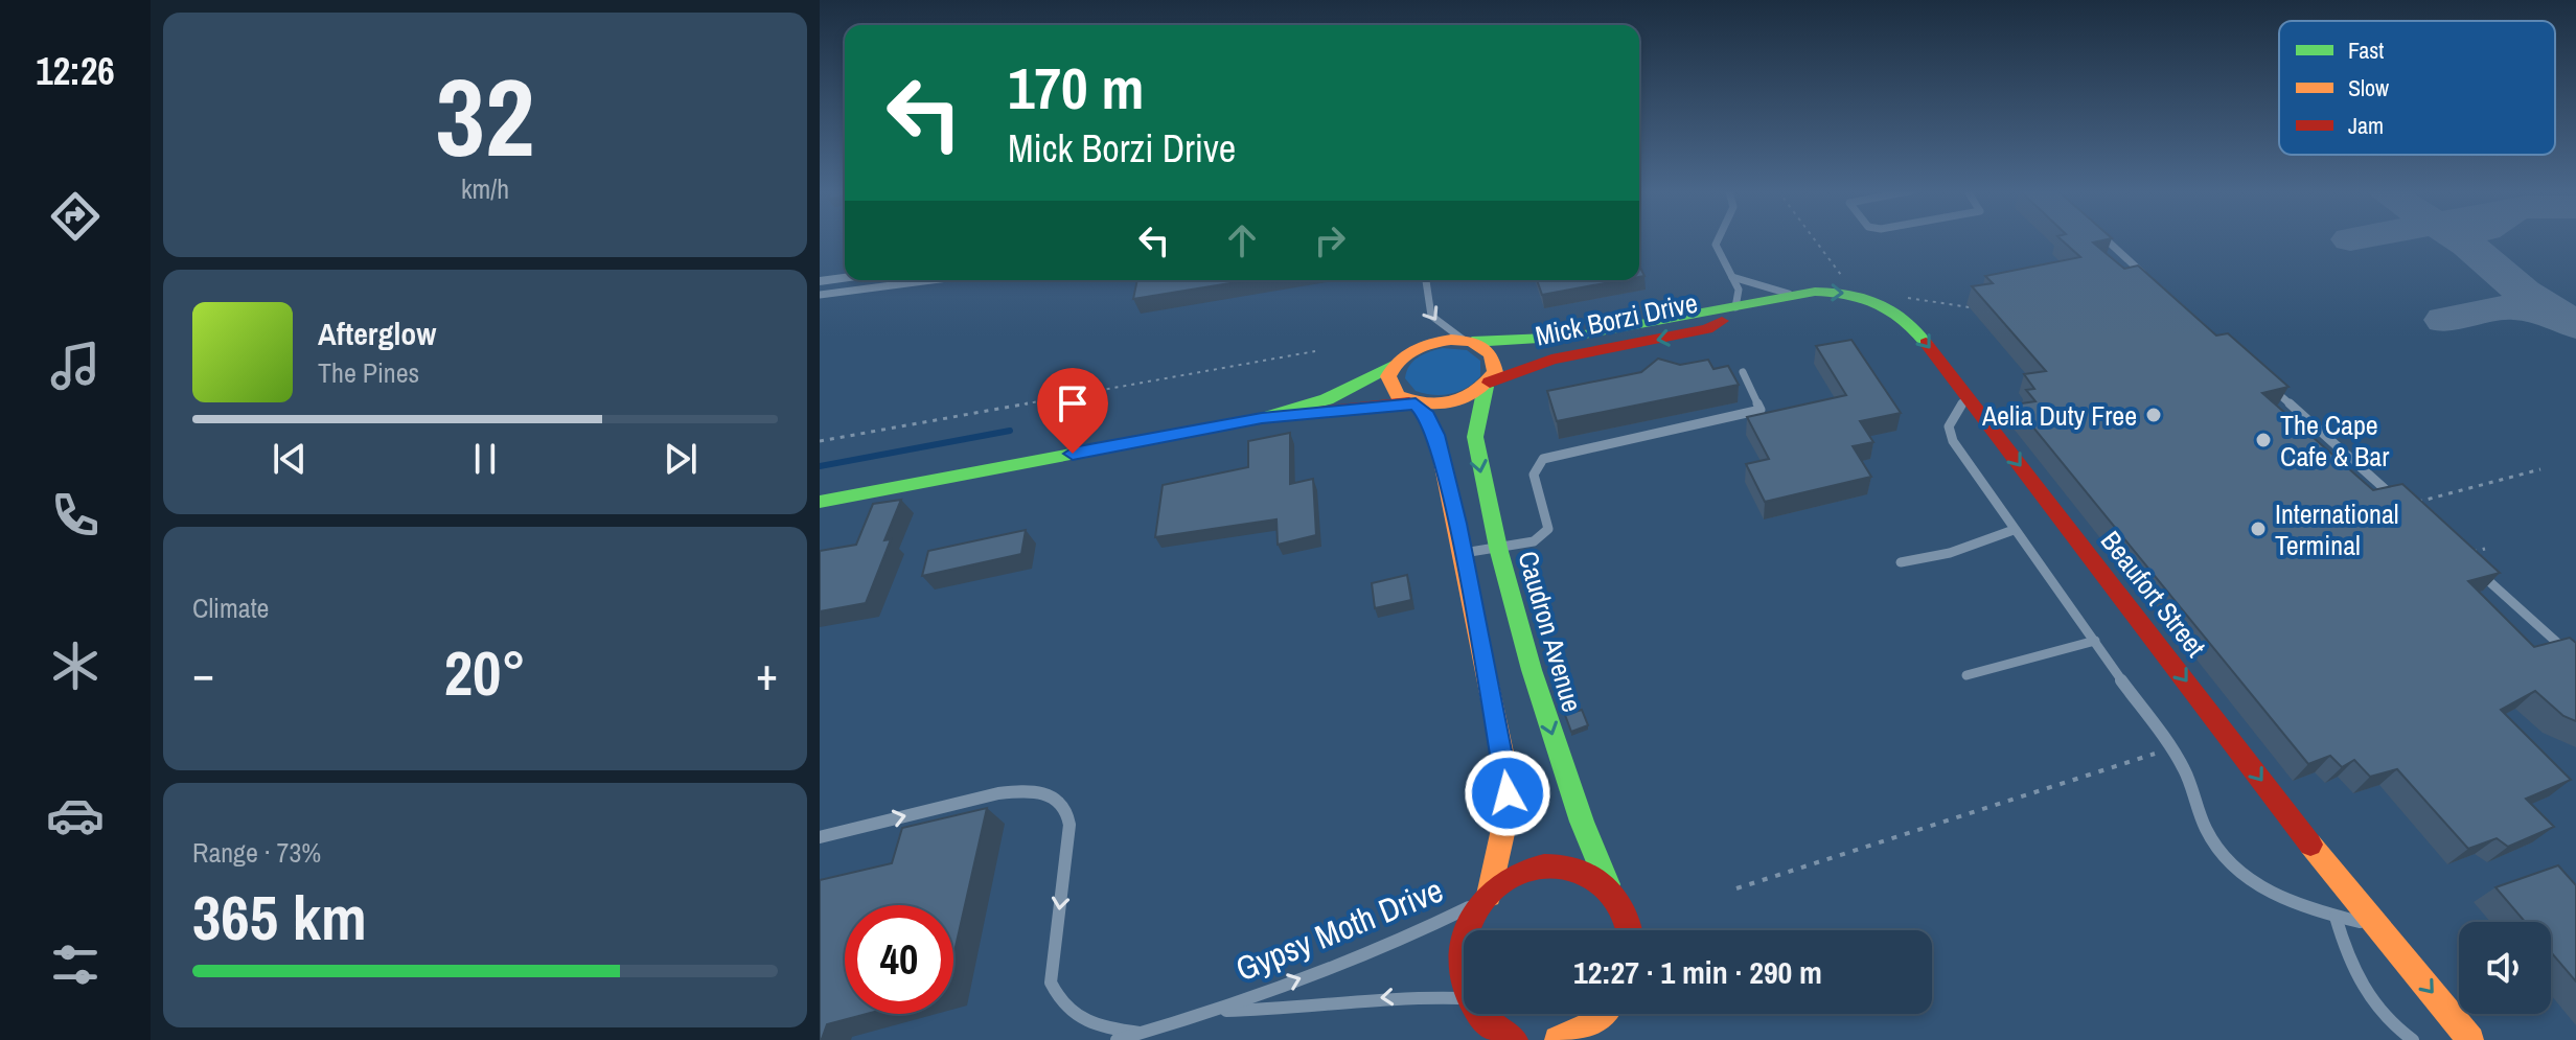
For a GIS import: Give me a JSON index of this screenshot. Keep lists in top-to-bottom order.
{
  "streets": {
    "street": ["Mick Borzi Drive", "Beaufort Street", "Caudron Avenue"],
    "lane": ["Gypsy Moth Drive"]
  },
  "crossings": [
    ["Mick Borzi Drive", "Beaufort Street"],
    ["Mick Borzi Drive", "Caudron Avenue"]
  ],
  "one_way": ["Beaufort Street"],
  "places": ["Aelia Duty Free", "The Cape Cafe & Bar", "International Terminal"],
  "legend": ["Fast", "Slow", "Jam"],
  "page": {
    "tabs": "12:26",
    "tile": [
      ["32", "km/h"],
      "Climate",
      ["Range · 73%", "365 km"]
    ],
    "turn": ["170 m", "Mick Borzi Drive"],
    "song": ["Afterglow", "The Pines"],
    "heat": ["−", "20°", "+"],
    "limit": "40",
    "trip": "12:27 · 1 min · 290 m"
  }
}
